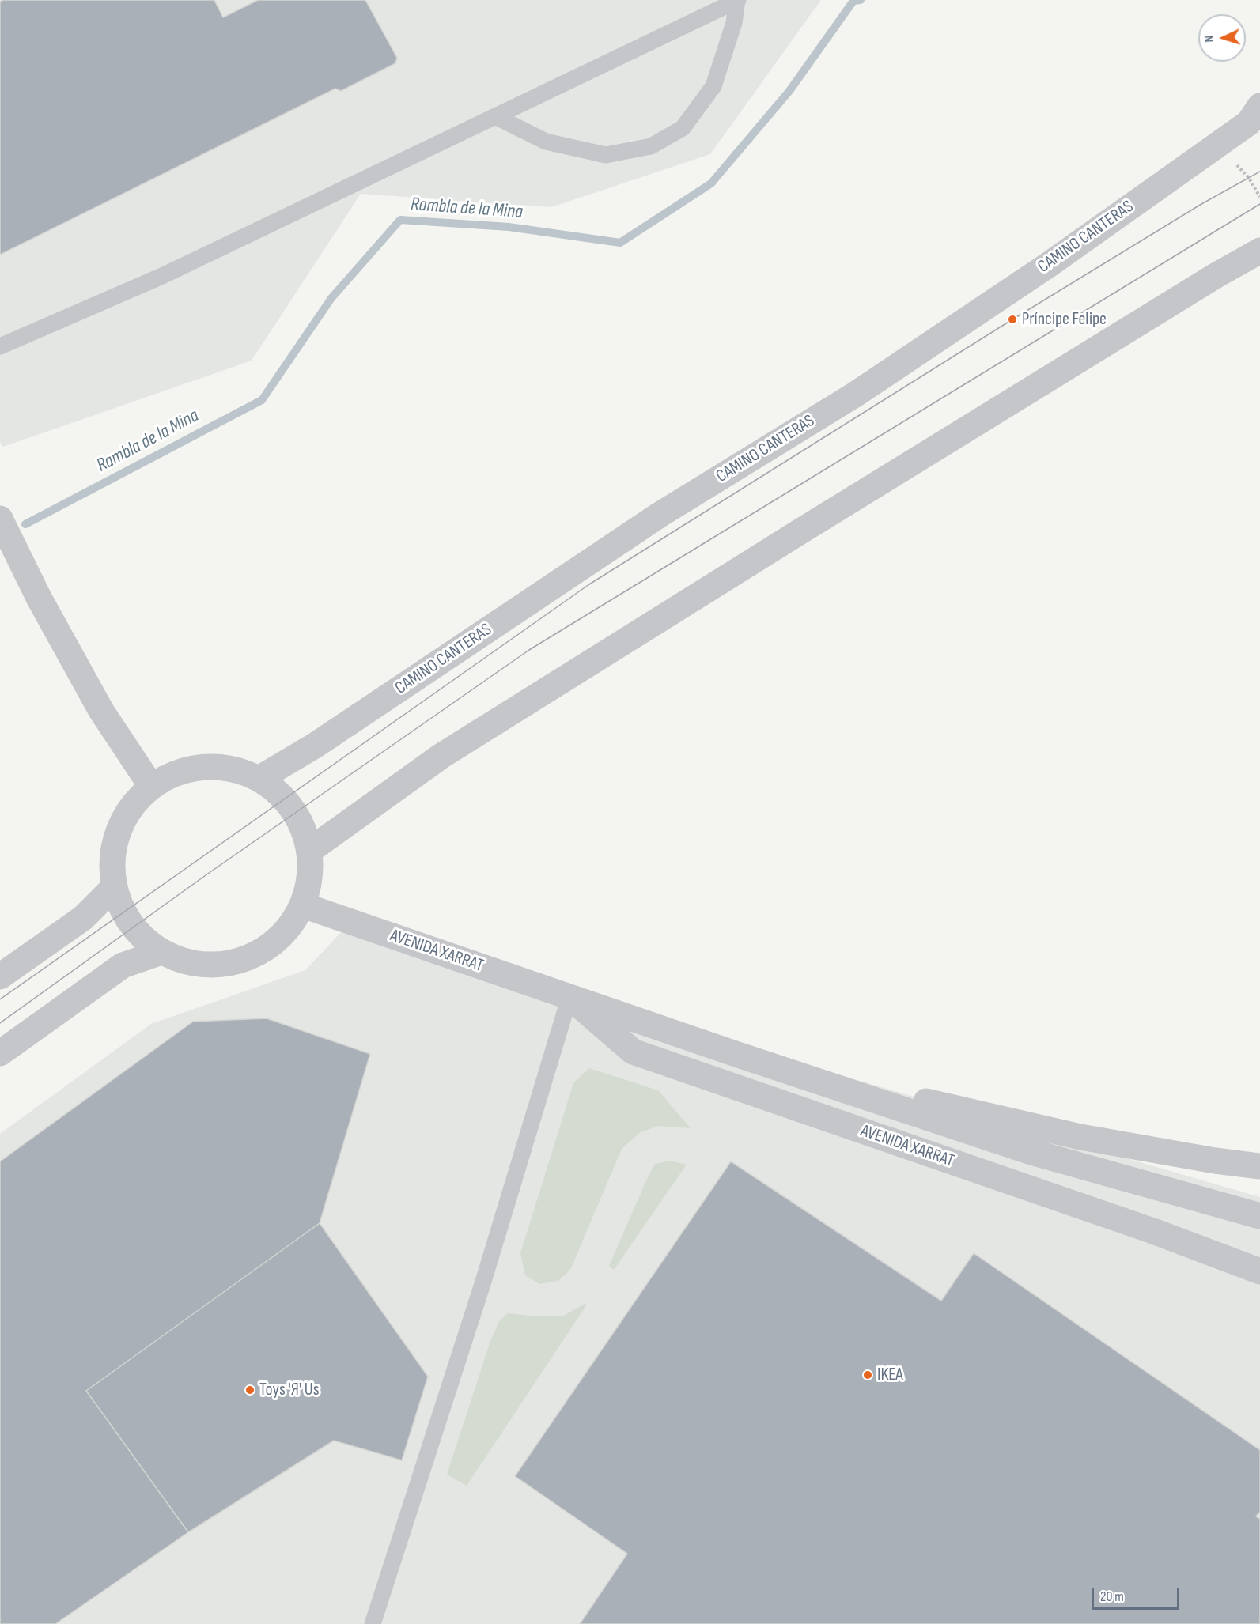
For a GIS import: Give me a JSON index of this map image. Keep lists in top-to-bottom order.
{
  "streets": {
    "street": ["CAMINO CANTERAS", "AVENIDA XARRAT"]
  },
  "water": ["Rambla de la Mina"],
  "places": ["Príncipe Felipe", "IKEA", "Toys 'Я' Us"],
  "scale_bar": "20 m",
  "north": "left"
}
